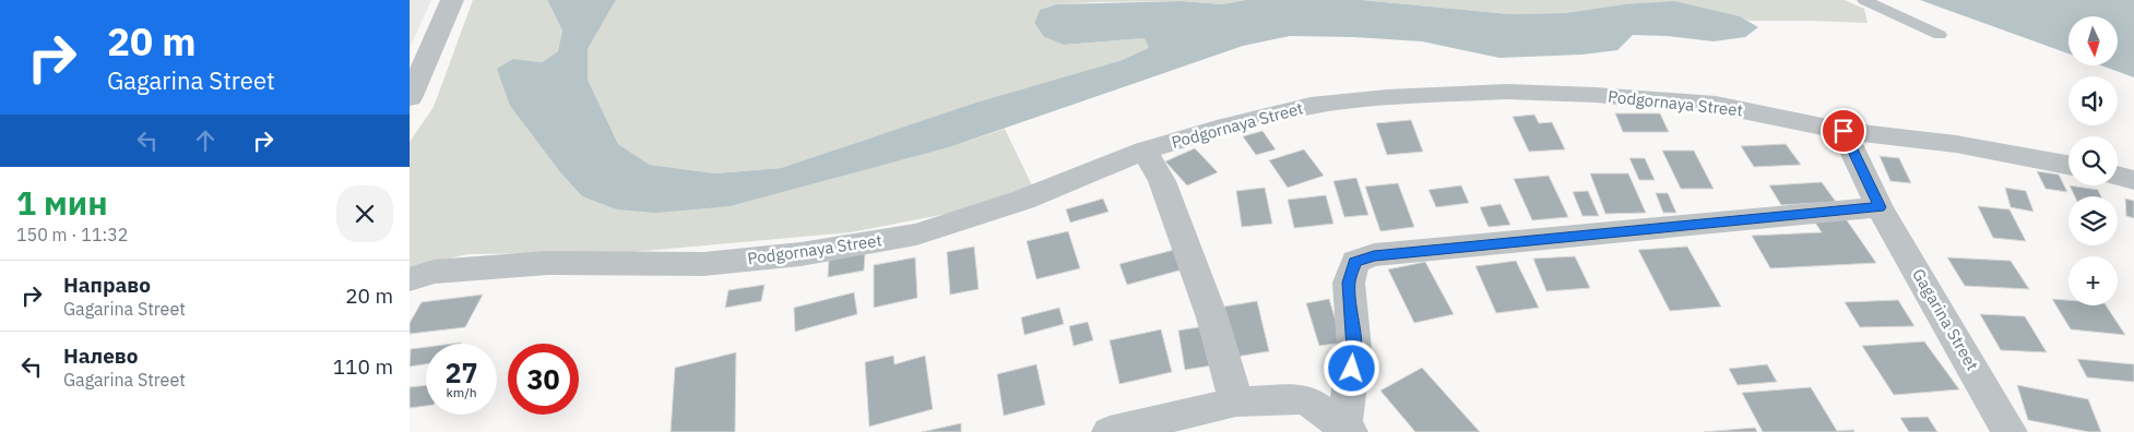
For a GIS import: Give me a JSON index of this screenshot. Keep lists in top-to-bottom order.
{
  "streets": {
    "street": ["Podgornaya Street", "Gagarina Street"]
  },
  "crossings": [
    ["Podgornaya Street", "Gagarina Street"]
  ],
  "north": "bottom",
  "page": {
    "turn": ["20 m", "Gagarina Street"],
    "map_buttons": "+",
    "heading": ["1 мин", "150 m · 11:32"],
    "list": [
      {
        "name": "Направо",
        "note": "Gagarina Street",
        "value": "20 m"
      },
      {
        "name": "Налево",
        "note": "Gagarina Street",
        "value": "110 m"
      }
    ],
    "speed": "27 km/h",
    "limit": "30"
  }
}
